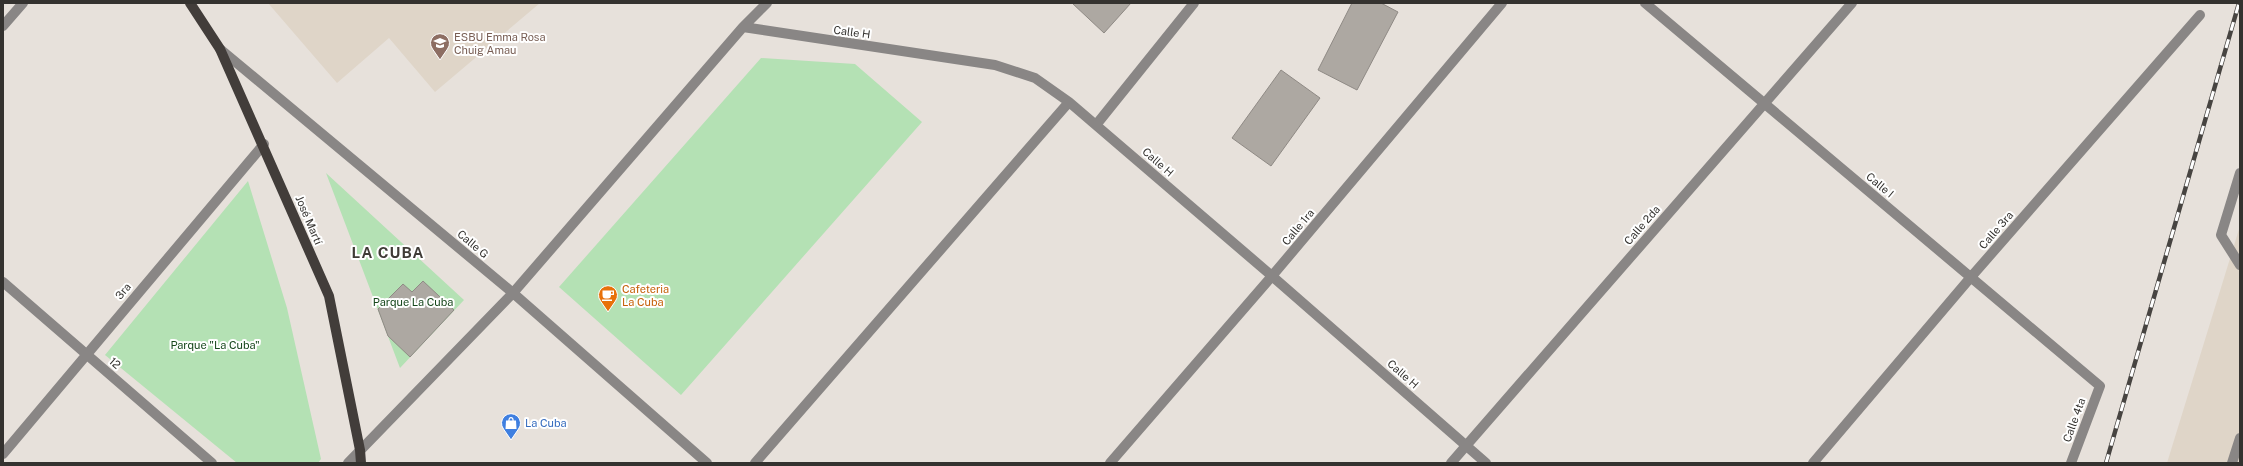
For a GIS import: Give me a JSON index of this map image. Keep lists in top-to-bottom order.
{
  "streets": {
    "main road": ["José Martí"],
    "street": [
      "Calle H",
      "Calle I",
      "Calle 2da",
      "Calle 1ra",
      "Calle 3ra",
      "Calle G",
      "3ra",
      "12",
      "Calle 4ta"
    ]
  },
  "crossings": [
    ["Calle H", "Calle 2da"],
    ["Calle H", "Calle 1ra"],
    ["Calle I", "Calle 2da"],
    ["Calle I", "Calle 3ra"],
    ["Calle I", "Calle 4ta"],
    ["José Martí", "Calle G"],
    ["José Martí", "3ra"],
    ["3ra", "12"]
  ],
  "districts": ["LA CUBA"],
  "parks": ["Parque La Cuba", "Parque \"La Cuba\""],
  "places": {
    "school or university": ["ESBU Emma Rosa Chuig Amau"],
    "cafe": ["Cafeteria La Cuba"],
    "shop": ["La Cuba"]
  }
}
